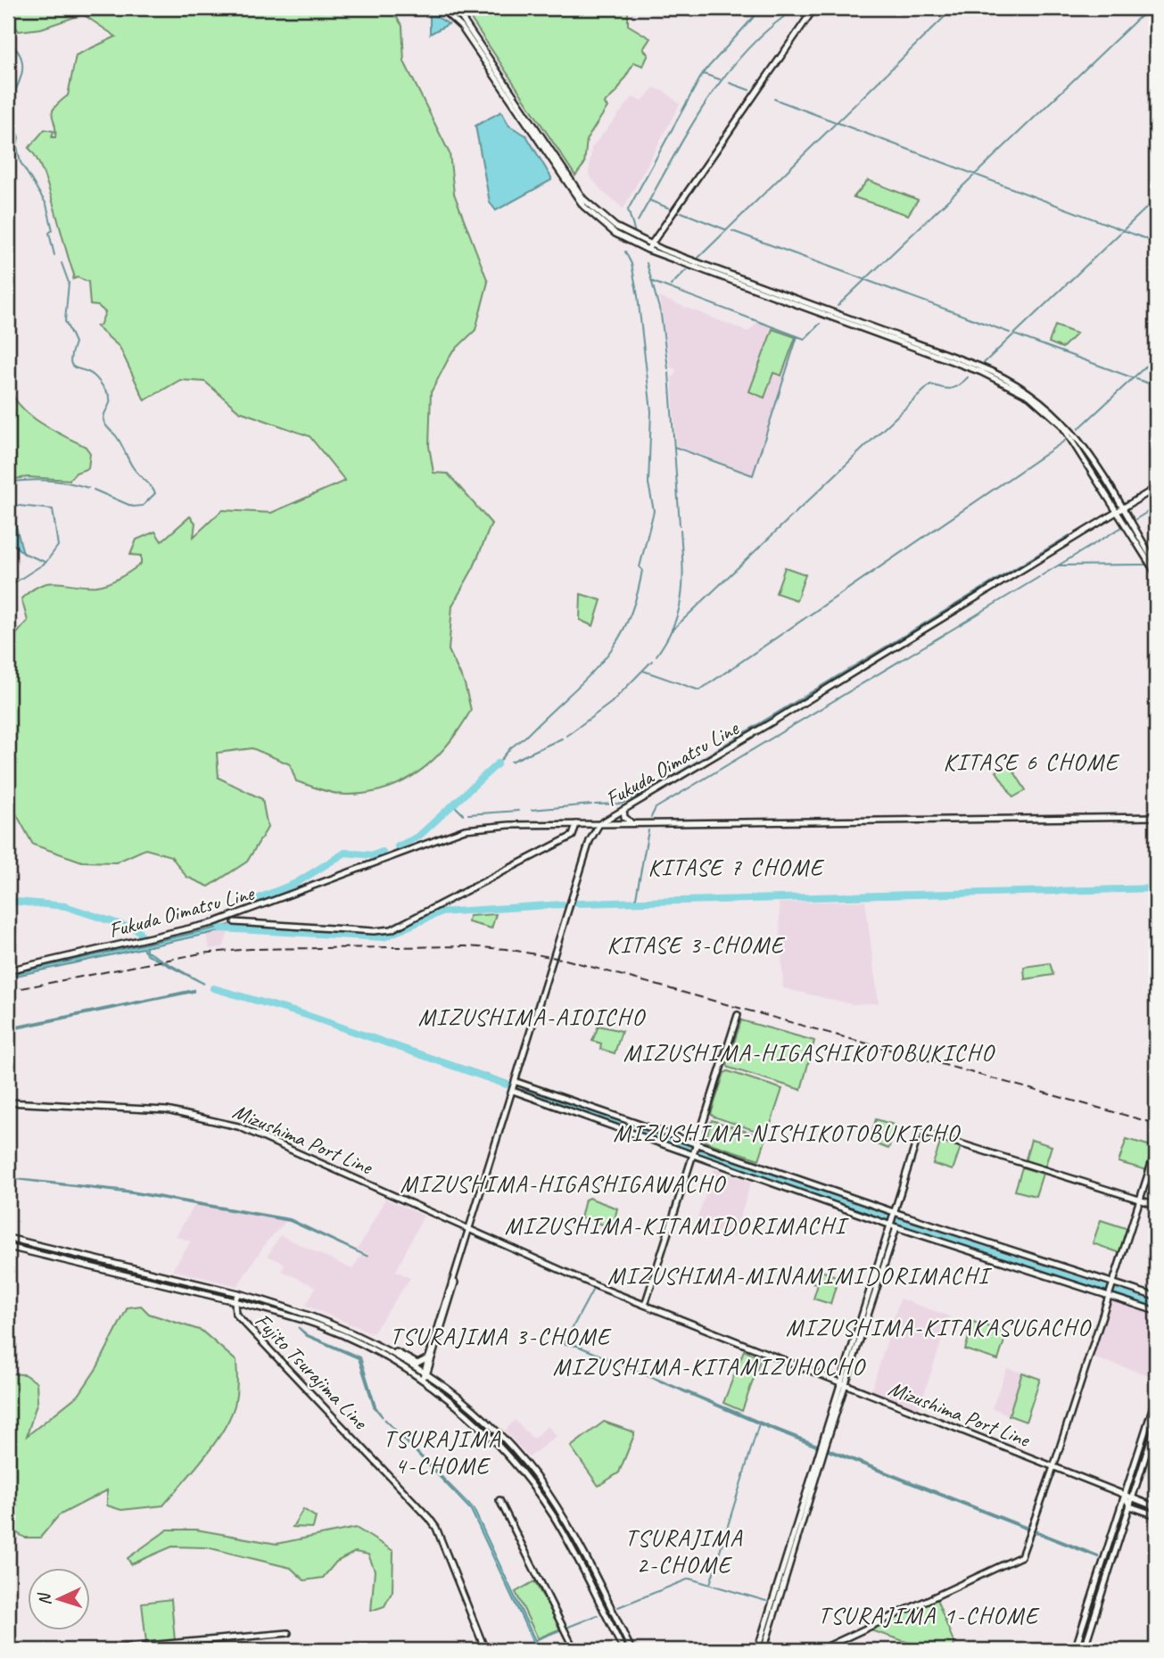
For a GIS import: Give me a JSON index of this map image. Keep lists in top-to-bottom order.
{
  "streets": {
    "street": ["Fukuda Oimatsu Line", "Mizushima Port Line", "Fujito Tsurajima Line"]
  },
  "districts": [
    "KITASE 6 CHOME",
    "KITASE 7 CHOME",
    "KITASE 3-CHOME",
    "MIZUSHIMA-AIOICHO",
    "MIZUSHIMA-HIGASHIKOTOBUKICHO",
    "MIZUSHIMA-NISHIKOTOBUKICHO",
    "MIZUSHIMA-HIGASHIGAWACHO",
    "MIZUSHIMA-KITAMIDORIMACHI",
    "MIZUSHIMA-MINAMIMIDORIMACHI",
    "MIZUSHIMA-KITAKASUGACHO",
    "TSURAJIMA 3-CHOME",
    "MIZUSHIMA-KITAMIZUHOCHO",
    "TSURAJIMA 4-CHOME",
    "TSURAJIMA 2-CHOME",
    "TSURAJIMA 1-CHOME"
  ],
  "north": "left"
}
